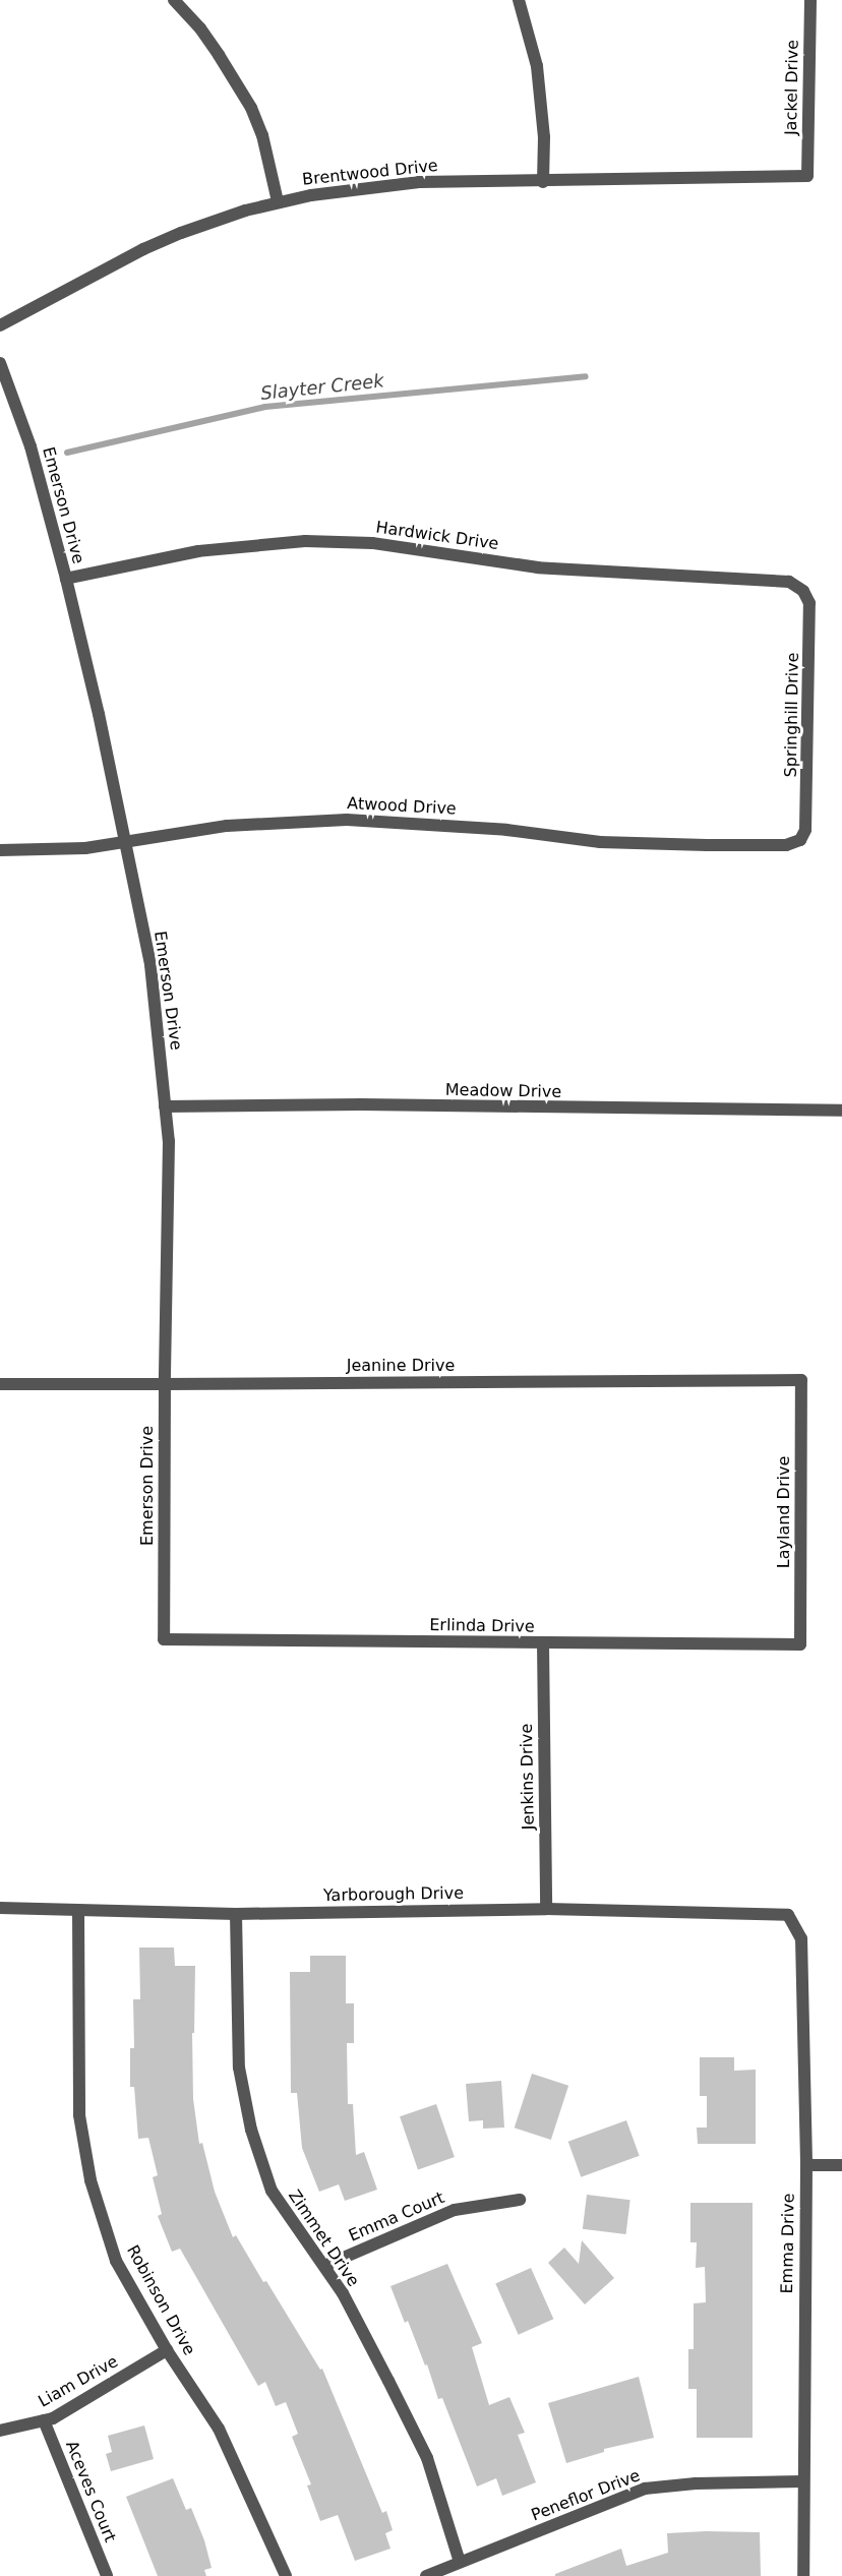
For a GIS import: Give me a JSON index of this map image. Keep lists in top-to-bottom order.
{
  "streets": {
    "street": [
      "Jackel Drive",
      "Brentwood Drive",
      "Emerson Drive",
      "Hardwick Drive",
      "Springhill Drive",
      "Atwood Drive",
      "Meadow Drive",
      "Jeanine Drive",
      "Layland Drive",
      "Erlinda Drive",
      "Jenkins Drive",
      "Yarborough Drive",
      "Emma Court",
      "Zimmet Drive",
      "Emma Drive",
      "Robinson Drive",
      "Liam Drive",
      "Aceves Court",
      "Peneflor Drive"
    ]
  },
  "crossings": [
    ["Jackel Drive", "Brentwood Drive"],
    ["Emerson Drive", "Hardwick Drive"],
    ["Emerson Drive", "Atwood Drive"],
    ["Emerson Drive", "Meadow Drive"],
    ["Emerson Drive", "Jeanine Drive"],
    ["Emerson Drive", "Erlinda Drive"],
    ["Hardwick Drive", "Springhill Drive"],
    ["Springhill Drive", "Atwood Drive"],
    ["Jeanine Drive", "Layland Drive"],
    ["Layland Drive", "Erlinda Drive"],
    ["Erlinda Drive", "Jenkins Drive"],
    ["Jenkins Drive", "Yarborough Drive"],
    ["Yarborough Drive", "Zimmet Drive"],
    ["Yarborough Drive", "Emma Drive"],
    ["Yarborough Drive", "Robinson Drive"],
    ["Emma Court", "Zimmet Drive"],
    ["Zimmet Drive", "Peneflor Drive"],
    ["Emma Drive", "Peneflor Drive"],
    ["Robinson Drive", "Liam Drive"],
    ["Liam Drive", "Aceves Court"]
  ],
  "water": ["Slayter Creek"]
}
